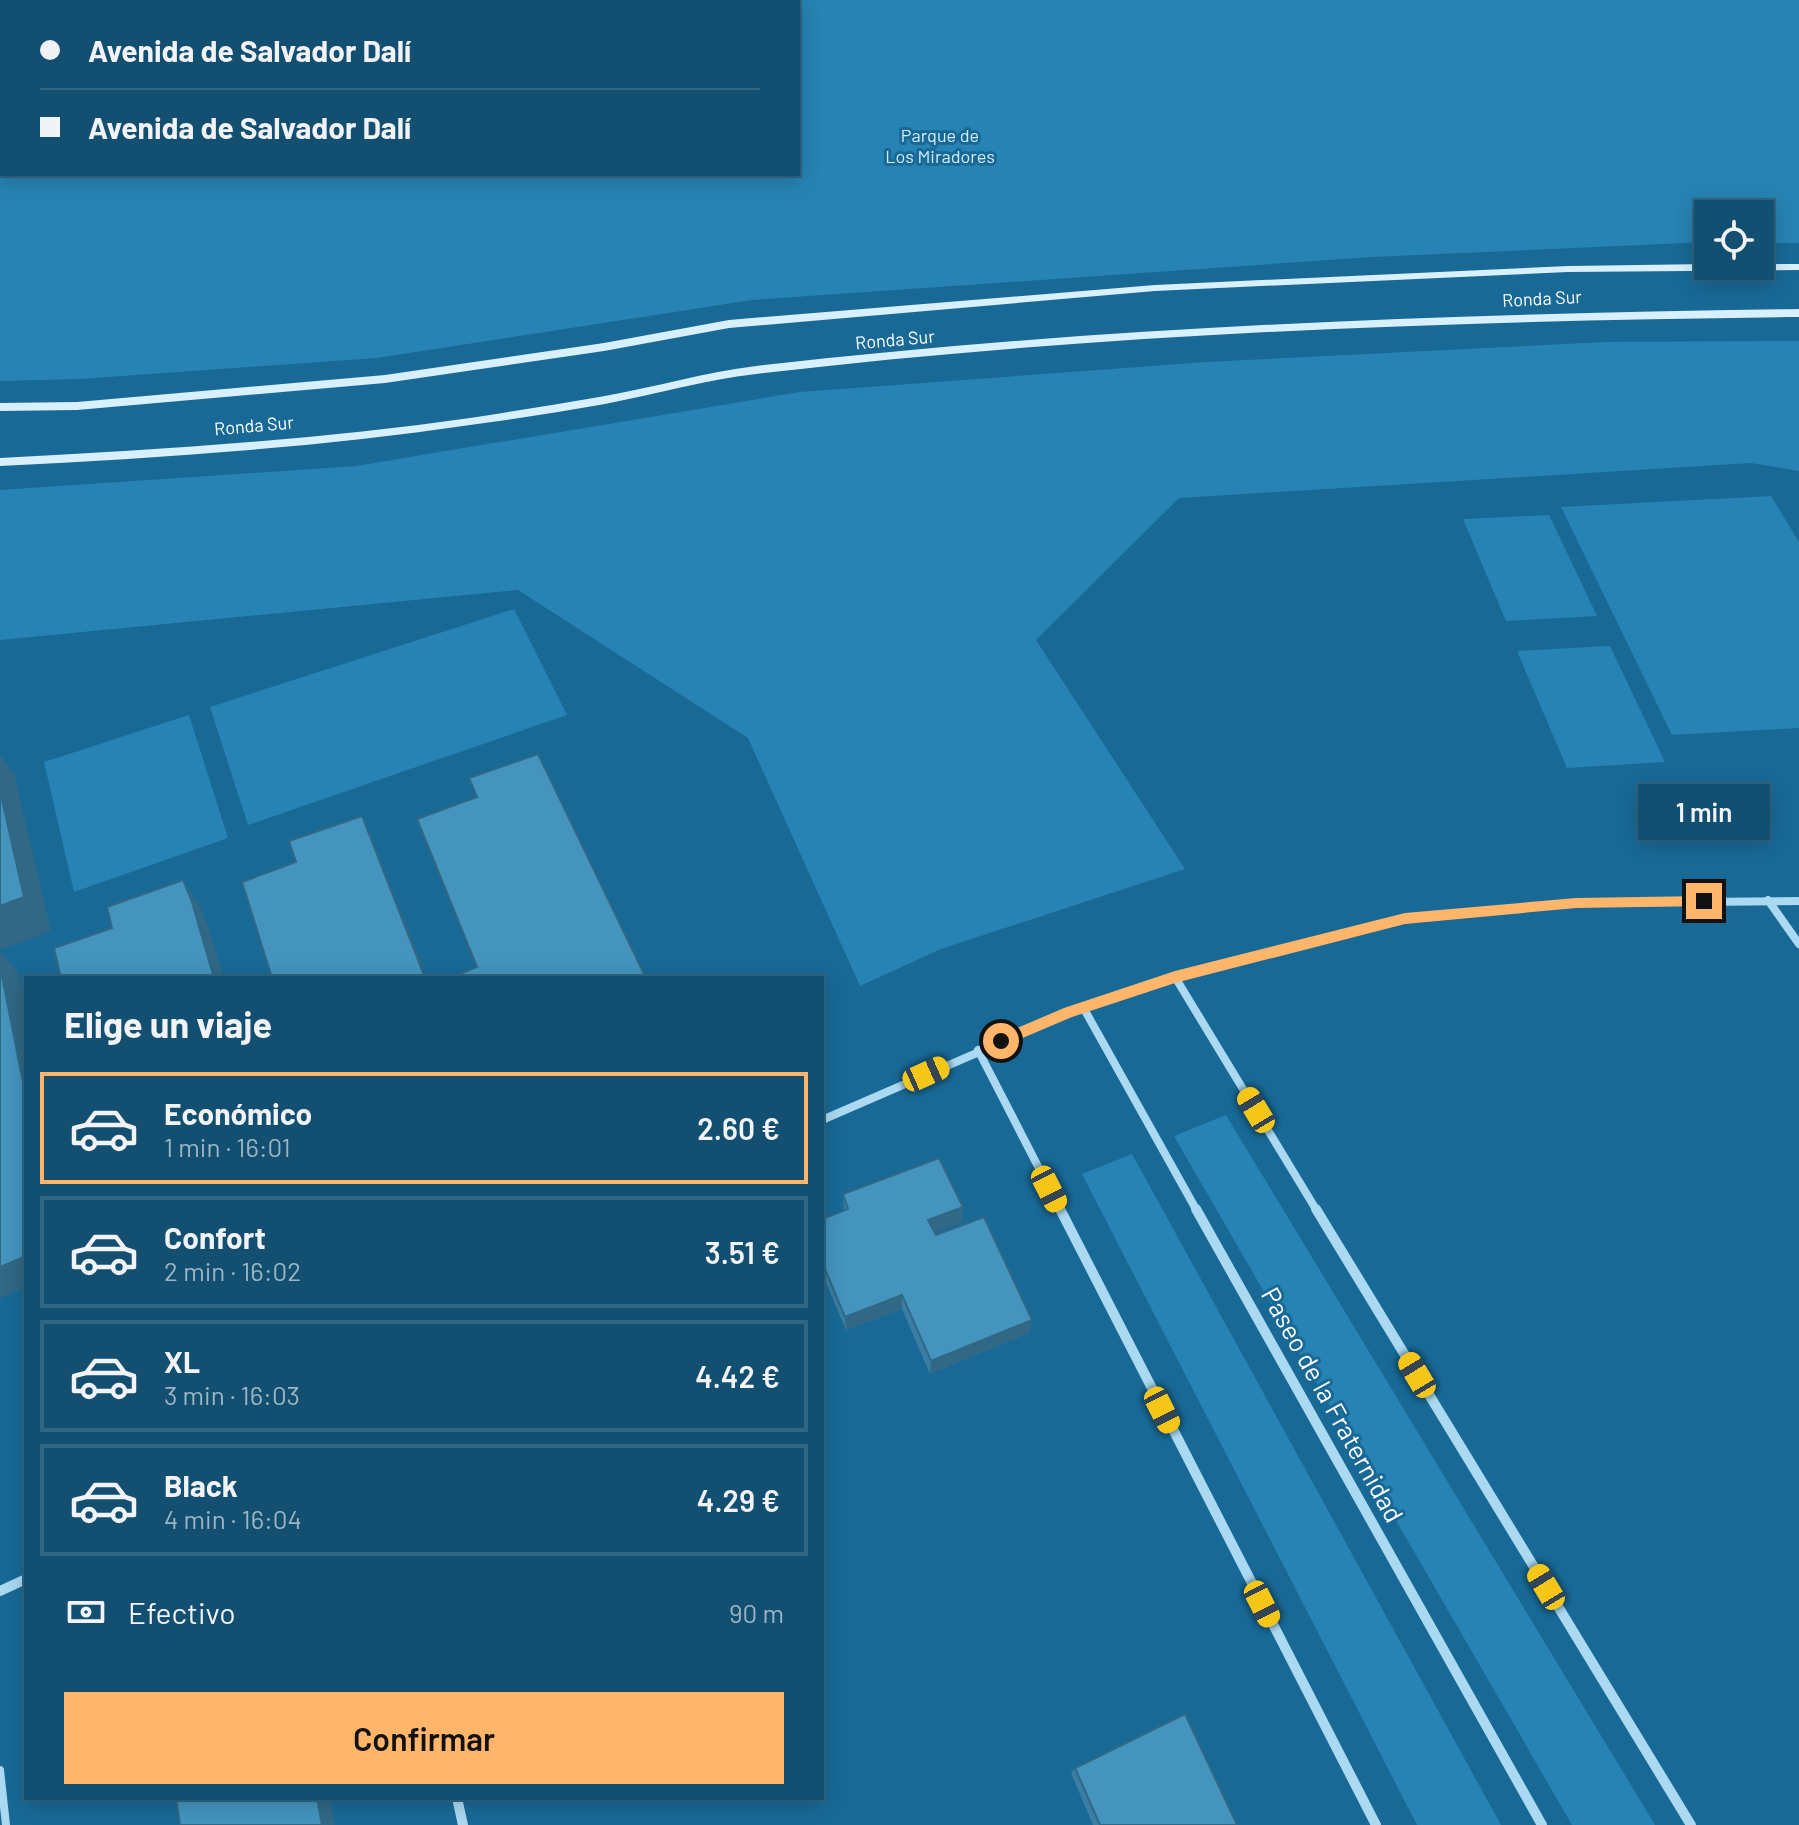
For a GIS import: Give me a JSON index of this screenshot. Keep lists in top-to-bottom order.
{
  "streets": {
    "main road": ["Ronda Sur"],
    "street": ["Paseo de la Fraternidad"]
  },
  "parks": ["Parque de Los Miradores"],
  "page": {
    "banner": ["Avenida de Salvador Dalí", "Avenida de Salvador Dalí"],
    "bubble": "1 min",
    "heading": "Elige un viaje",
    "list": [
      {
        "name": "Económico",
        "note": "1 min · 16:01",
        "value": "2.60 €"
      },
      {
        "name": "Confort",
        "note": "2 min · 16:02",
        "value": "3.51 €"
      },
      {
        "name": "XL",
        "note": "3 min · 16:03",
        "value": "4.42 €"
      },
      {
        "name": "Black",
        "note": "4 min · 16:04",
        "value": "4.29 €"
      }
    ],
    "pay": ["Efectivo", "90 m"],
    "buttons": "Confirmar"
  }
}
